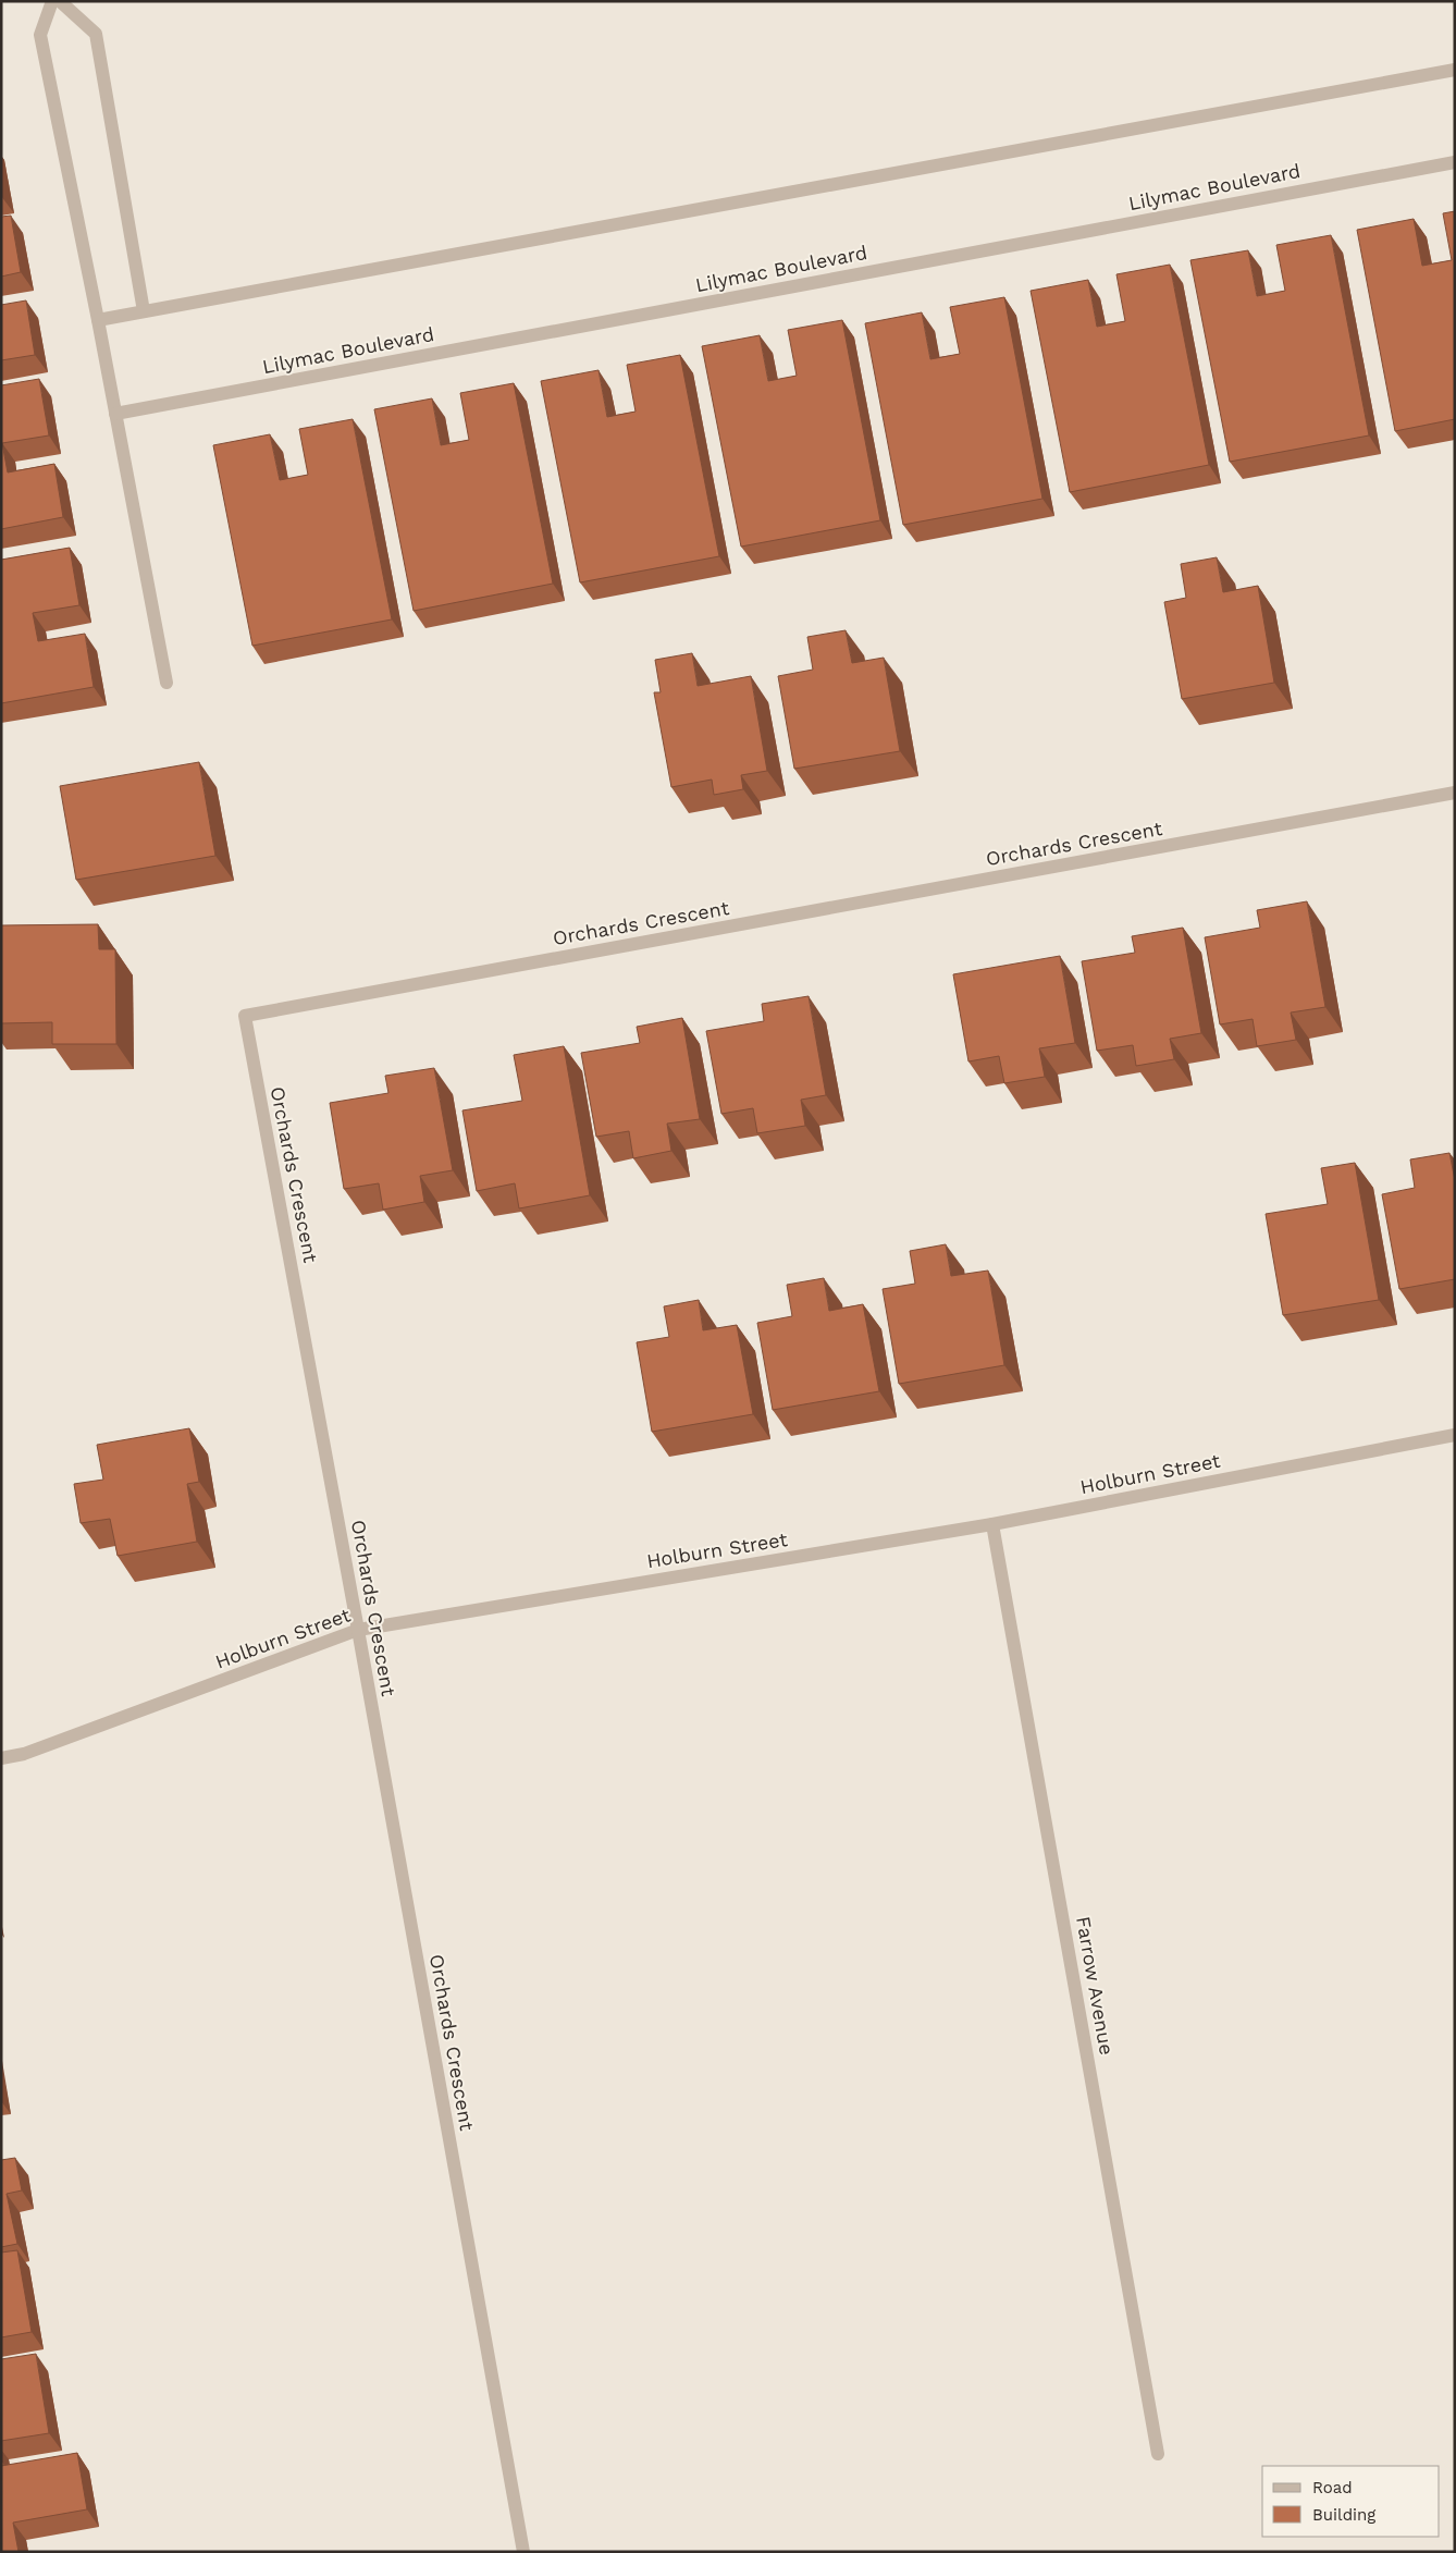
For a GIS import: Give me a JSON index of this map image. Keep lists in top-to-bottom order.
{
  "streets": {
    "street": [
      "Lilymac Boulevard",
      "Orchards Crescent",
      "Holburn Street",
      "Farrow Avenue"
    ]
  },
  "crossings": [
    ["Orchards Crescent", "Holburn Street"],
    ["Holburn Street", "Farrow Avenue"]
  ],
  "legend": ["Road", "Building"]
}
